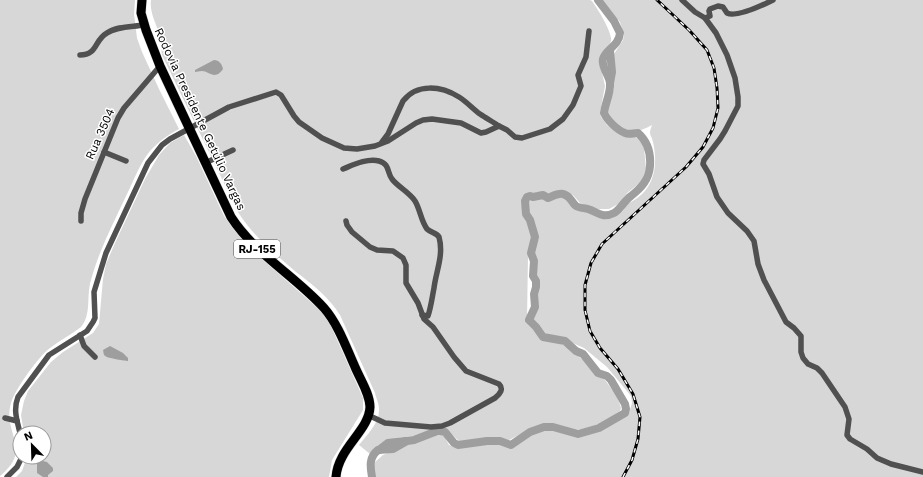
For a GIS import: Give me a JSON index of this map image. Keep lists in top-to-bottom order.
{
  "streets": {
    "main road": ["Rodovia Presidente Getúlio Vargas", "RJ-155"],
    "street": ["Rua 3504"]
  },
  "crossings": [
    ["Rodovia Presidente Getúlio Vargas", "Rua 3504"]
  ],
  "north": "top left"
}
